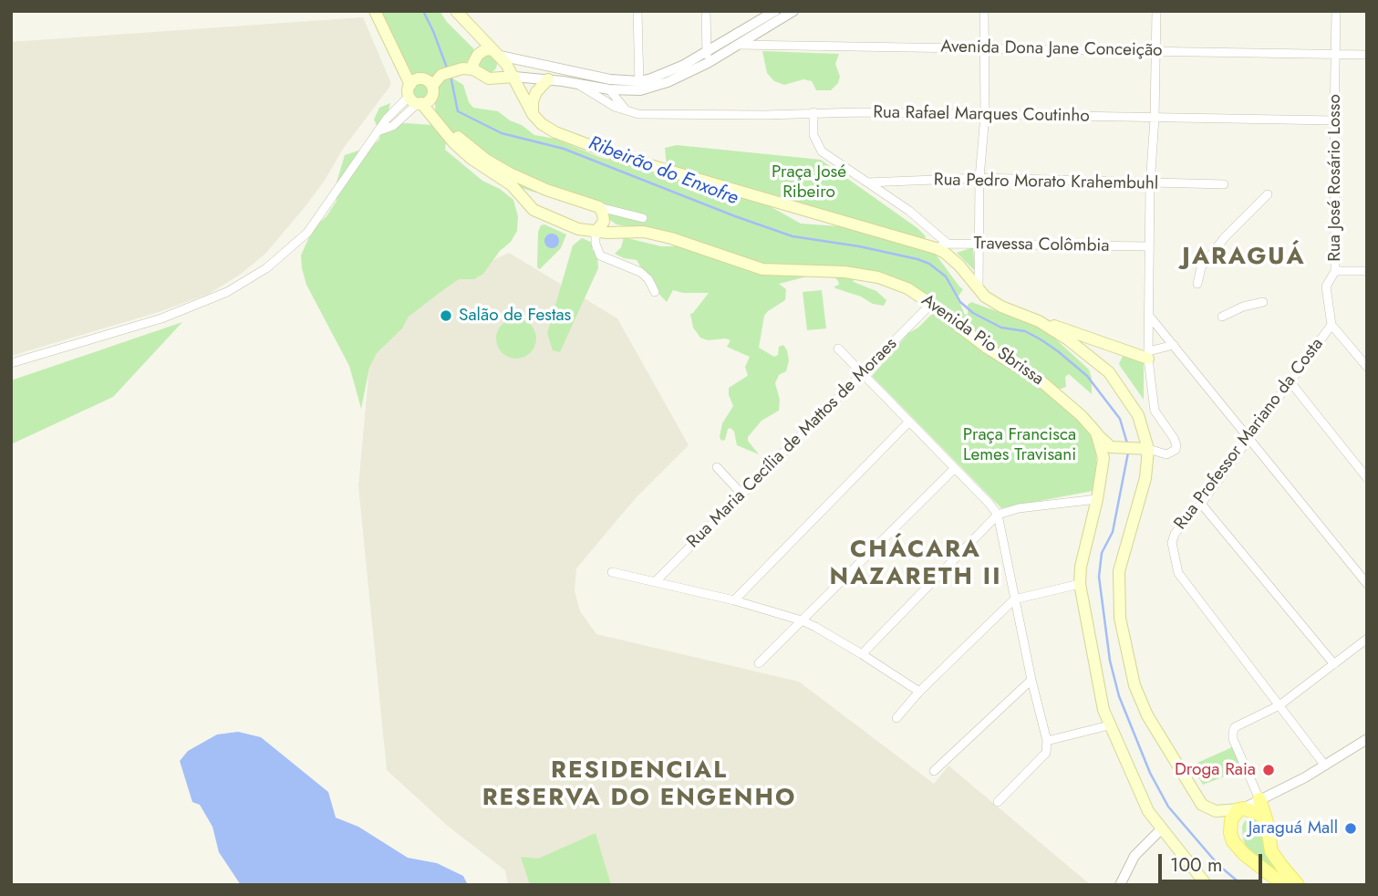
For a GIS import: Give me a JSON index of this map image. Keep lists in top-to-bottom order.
{
  "streets": {
    "main road": ["Avenida Pio Sbrissa"],
    "street": [
      "Avenida Dona Jane Conceição",
      "Rua Rafael Marques Coutinho",
      "Rua José Rosário Losso",
      "Rua Pedro Morato Krahembuhl",
      "Travessa Colômbia",
      "Rua Professor Mariano da Costa",
      "Rua Maria Cecília de Mattos de Moraes"
    ]
  },
  "crossings": [
    ["Avenida Dona Jane Conceição", "Rua José Rosário Losso"],
    ["Rua Rafael Marques Coutinho", "Rua José Rosário Losso"],
    ["Rua José Rosário Losso", "Rua Professor Mariano da Costa"],
    ["Avenida Pio Sbrissa", "Rua Maria Cecília de Mattos de Moraes"]
  ],
  "districts": ["JARAGUÁ", "CHÁCARA NAZARETH II", "RESIDENCIAL RESERVA DO ENGENHO"],
  "water": ["Ribeirão do Enxofre"],
  "parks": ["Praça José Ribeiro", "Praça Francisca Lemes Travisani"],
  "places": ["Salão de Festas", "Droga Raia", "Jaraguá Mall"],
  "scale_bar": "100 m"
}
